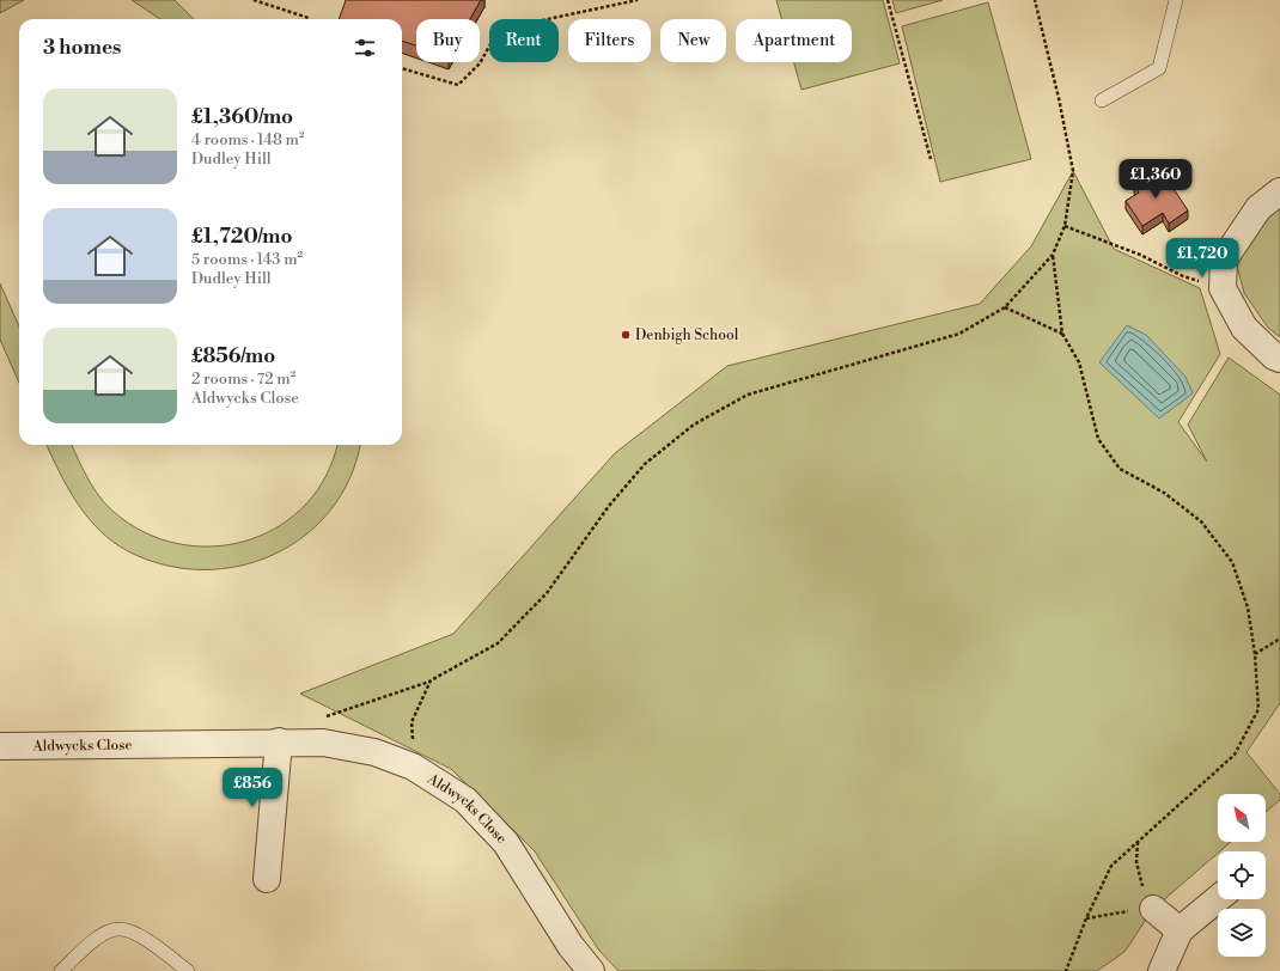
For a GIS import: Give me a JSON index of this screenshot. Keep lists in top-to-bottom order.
{
  "streets": {
    "street": ["Aldwycks Close"]
  },
  "places": ["Denbigh School"],
  "north": "top left",
  "page": {
    "chip": [
      "Buy",
      "Rent",
      "Filters",
      "New",
      "Apartment"
    ],
    "heading": "3 homes",
    "list": [
      {
        "name": "£1,360/mo",
        "note": "4 rooms · 148 m² · Dudley Hill"
      },
      {
        "name": "£1,720/mo",
        "note": "5 rooms · 143 m² · Dudley Hill"
      },
      {
        "name": "£856/mo",
        "note": "2 rooms · 72 m² · Aldwycks Close"
      }
    ],
    "price": ["£1,360", "£1,720", "£856"]
  }
}
